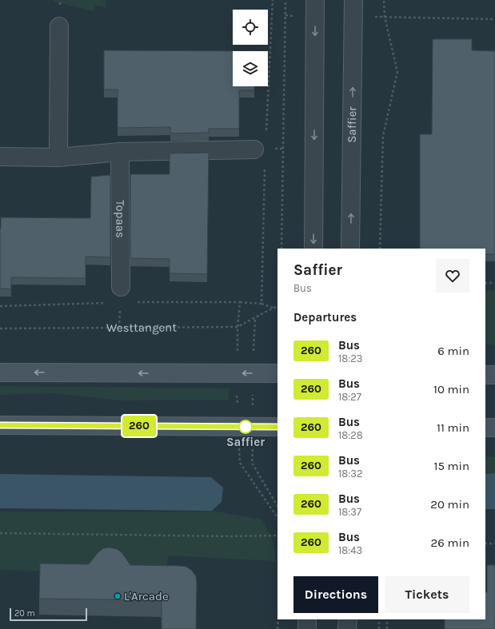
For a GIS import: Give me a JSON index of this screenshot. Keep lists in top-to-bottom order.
{
  "streets": {
    "street": ["Saffier", "Topaas"],
    "path": ["Westtangent"]
  },
  "places": ["Saffier", "L'Arcade"],
  "lines": ["bus line 260"],
  "scale_bar": "20 m",
  "page": {
    "on_map": "260",
    "heading": [
      ["Saffier", "Bus"],
      "Departures"
    ],
    "list": [
      {
        "mark": "260",
        "name": "Bus",
        "note": "18:23",
        "value": "6 min"
      },
      {
        "mark": "260",
        "name": "Bus",
        "note": "18:27",
        "value": "10 min"
      },
      {
        "mark": "260",
        "name": "Bus",
        "note": "18:28",
        "value": "11 min"
      },
      {
        "mark": "260",
        "name": "Bus",
        "note": "18:32",
        "value": "15 min"
      },
      {
        "mark": "260",
        "name": "Bus",
        "note": "18:37",
        "value": "20 min"
      },
      {
        "mark": "260",
        "name": "Bus",
        "note": "18:43",
        "value": "26 min"
      }
    ],
    "buttons": ["Directions", "Tickets"],
    "scale": "20 m"
  }
}
